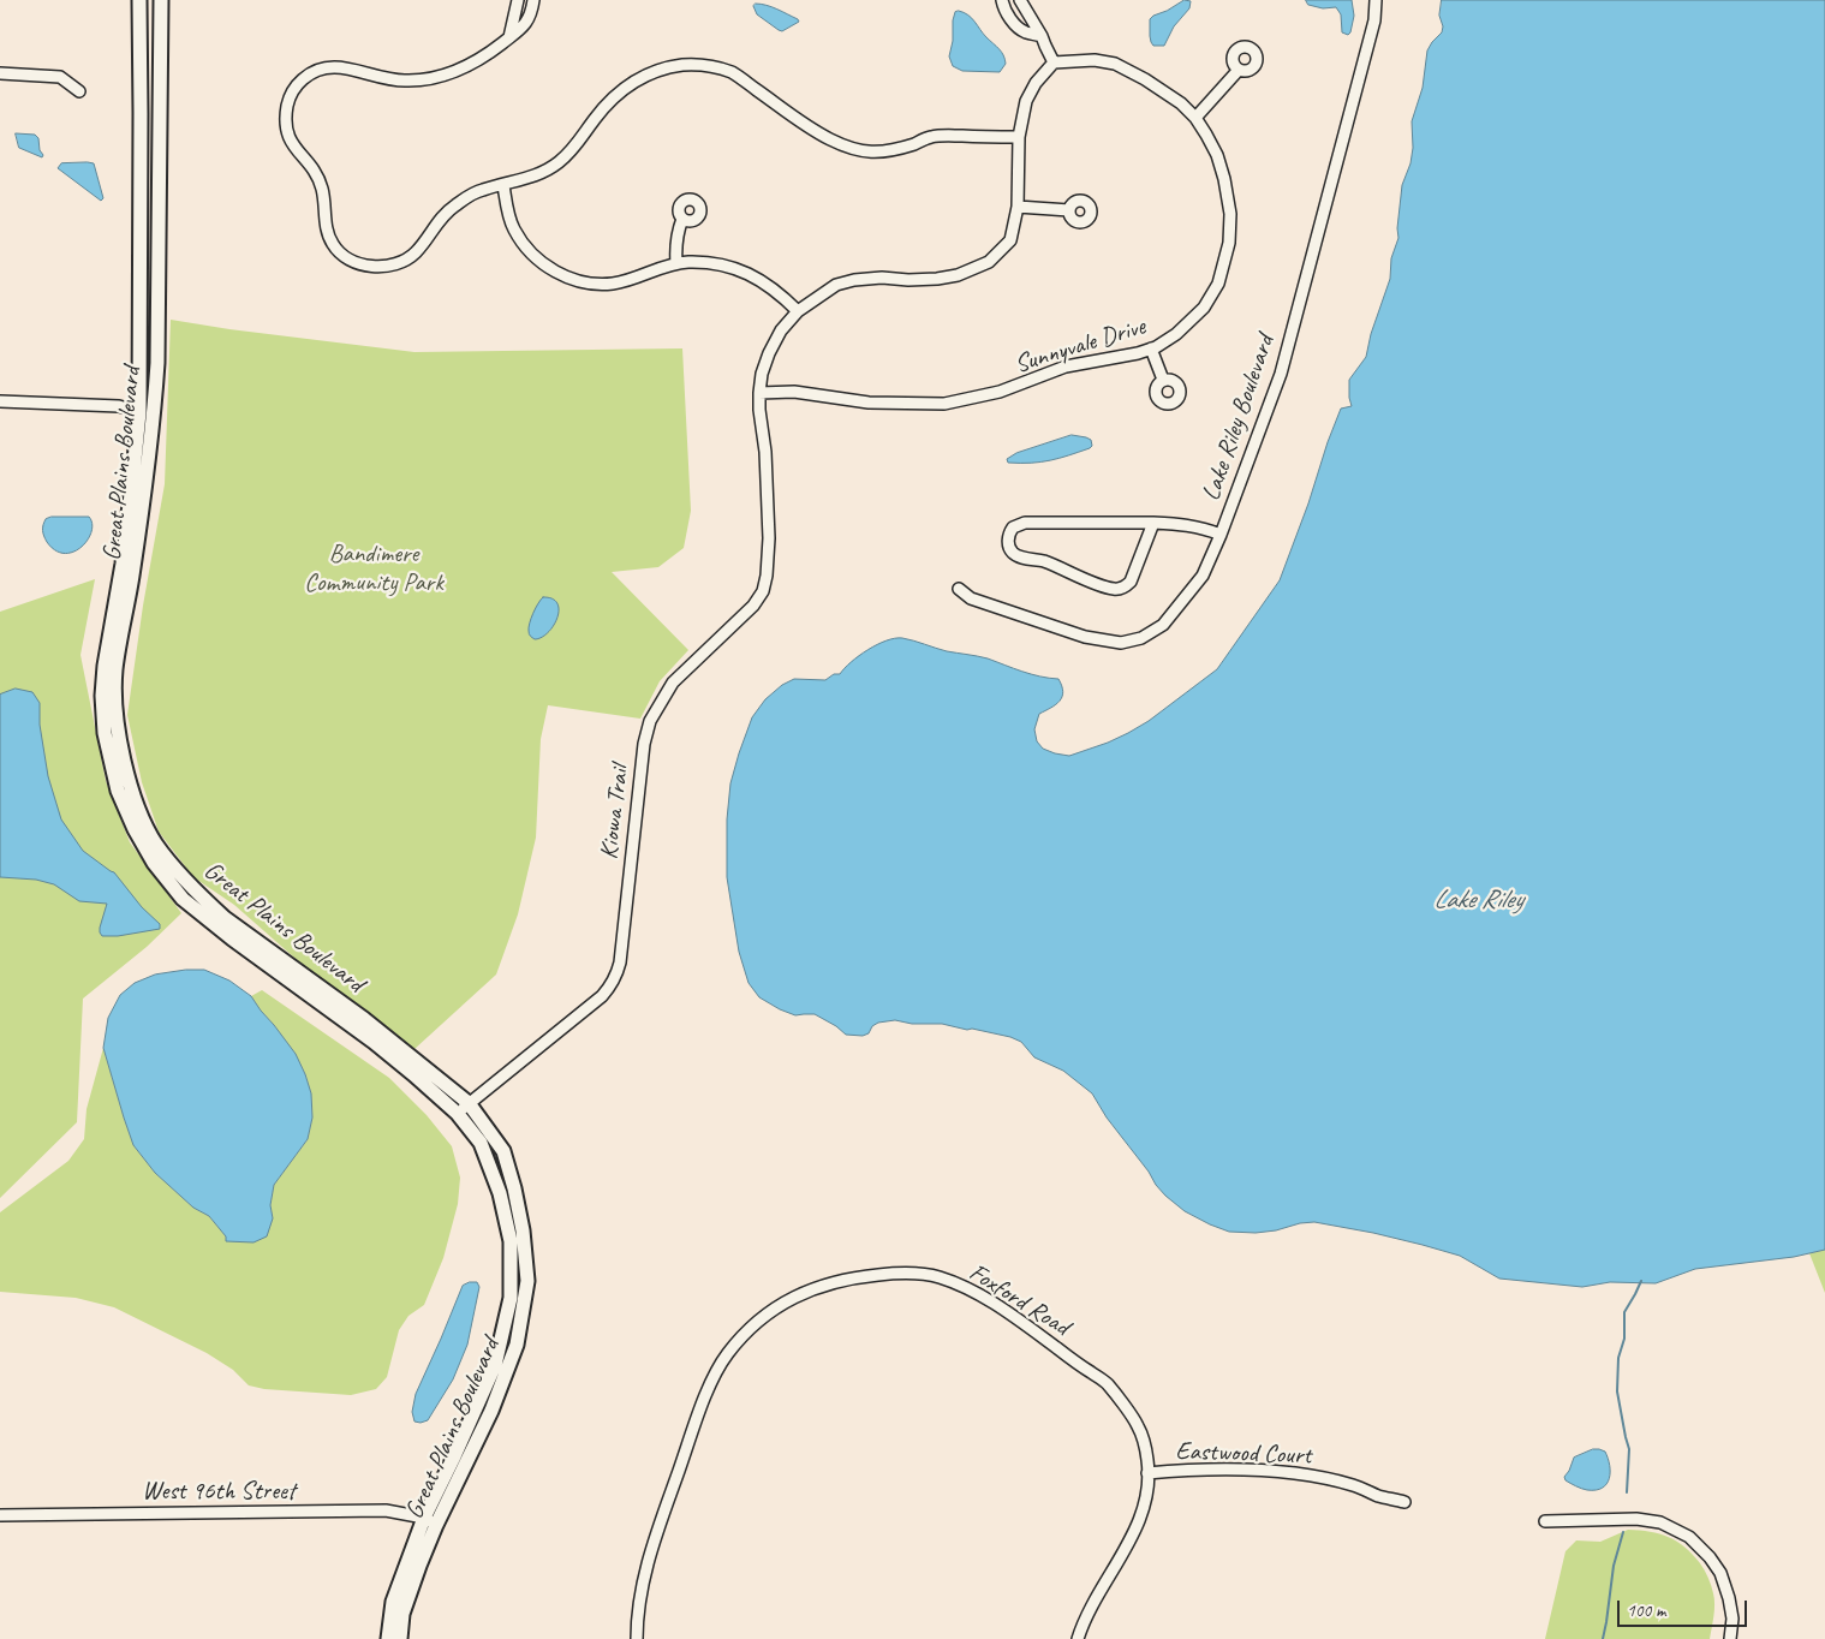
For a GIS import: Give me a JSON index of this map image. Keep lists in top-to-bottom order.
{
  "streets": {
    "main road": ["Great Plains Boulevard"],
    "street": [
      "Sunnyvale Drive",
      "Lake Riley Boulevard",
      "Kiowa Trail",
      "Foxford Road",
      "Eastwood Court",
      "West 96th Street"
    ]
  },
  "crossings": [
    ["Sunnyvale Drive", "Kiowa Trail"],
    ["Great Plains Boulevard", "Kiowa Trail"],
    ["Great Plains Boulevard", "West 96th Street"],
    ["Foxford Road", "Eastwood Court"]
  ],
  "water": ["Lake Riley"],
  "parks": ["Bandimere Community Park"],
  "scale_bar": "100 m"
}
